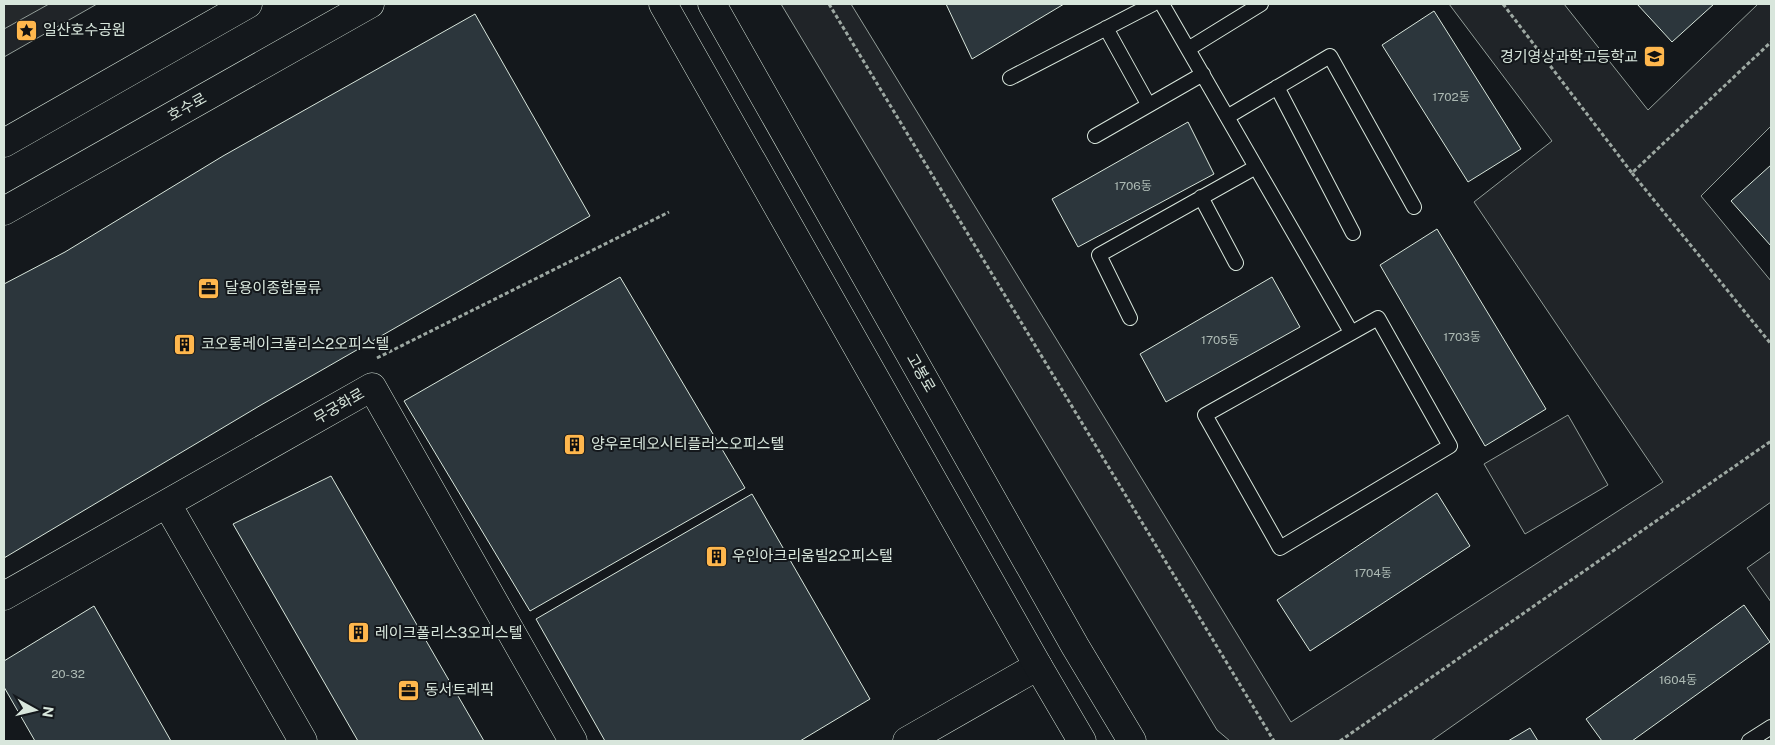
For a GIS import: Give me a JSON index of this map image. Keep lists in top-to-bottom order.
{
  "streets": {
    "main road": ["호수로", "고봉로", "무궁화로"]
  },
  "places": {
    "place": ["일산호수공원"],
    "school or university": ["경기영상과학고등학교"],
    "office": ["달용이종합물류", "동서트레픽"],
    "building": [
      "코오롱레이크폴리스2오피스텔",
      "양우로데오시티플러스오피스텔",
      "우인아크리움빌2오피스텔",
      "레이크폴리스3오피스텔"
    ]
  },
  "house_numbers": [
    "1702동",
    "1706동",
    "1703동",
    "1705동",
    "1704동",
    "20-32",
    "1604동"
  ],
  "north": "right"
}
